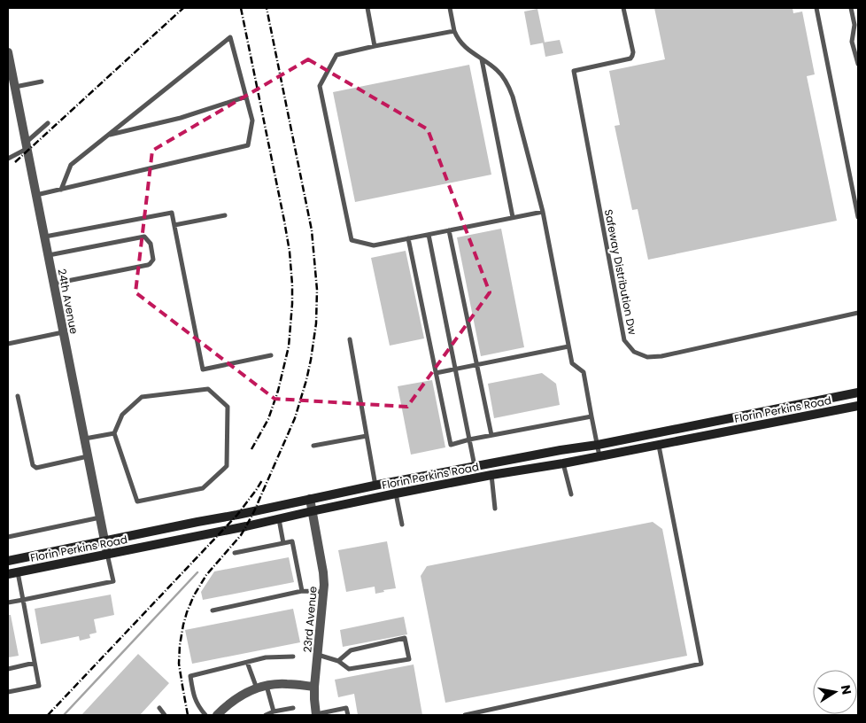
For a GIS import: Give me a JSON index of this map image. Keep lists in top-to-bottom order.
{
  "streets": {
    "main road": ["Florin Perkins Road"],
    "street": ["24th Avenue", "23rd Avenue"],
    "lane": ["Safeway Distribution Dw"]
  },
  "crossings": [
    ["24th Avenue", "Florin Perkins Road"],
    ["Florin Perkins Road", "23rd Avenue"]
  ],
  "north": "right"
}
